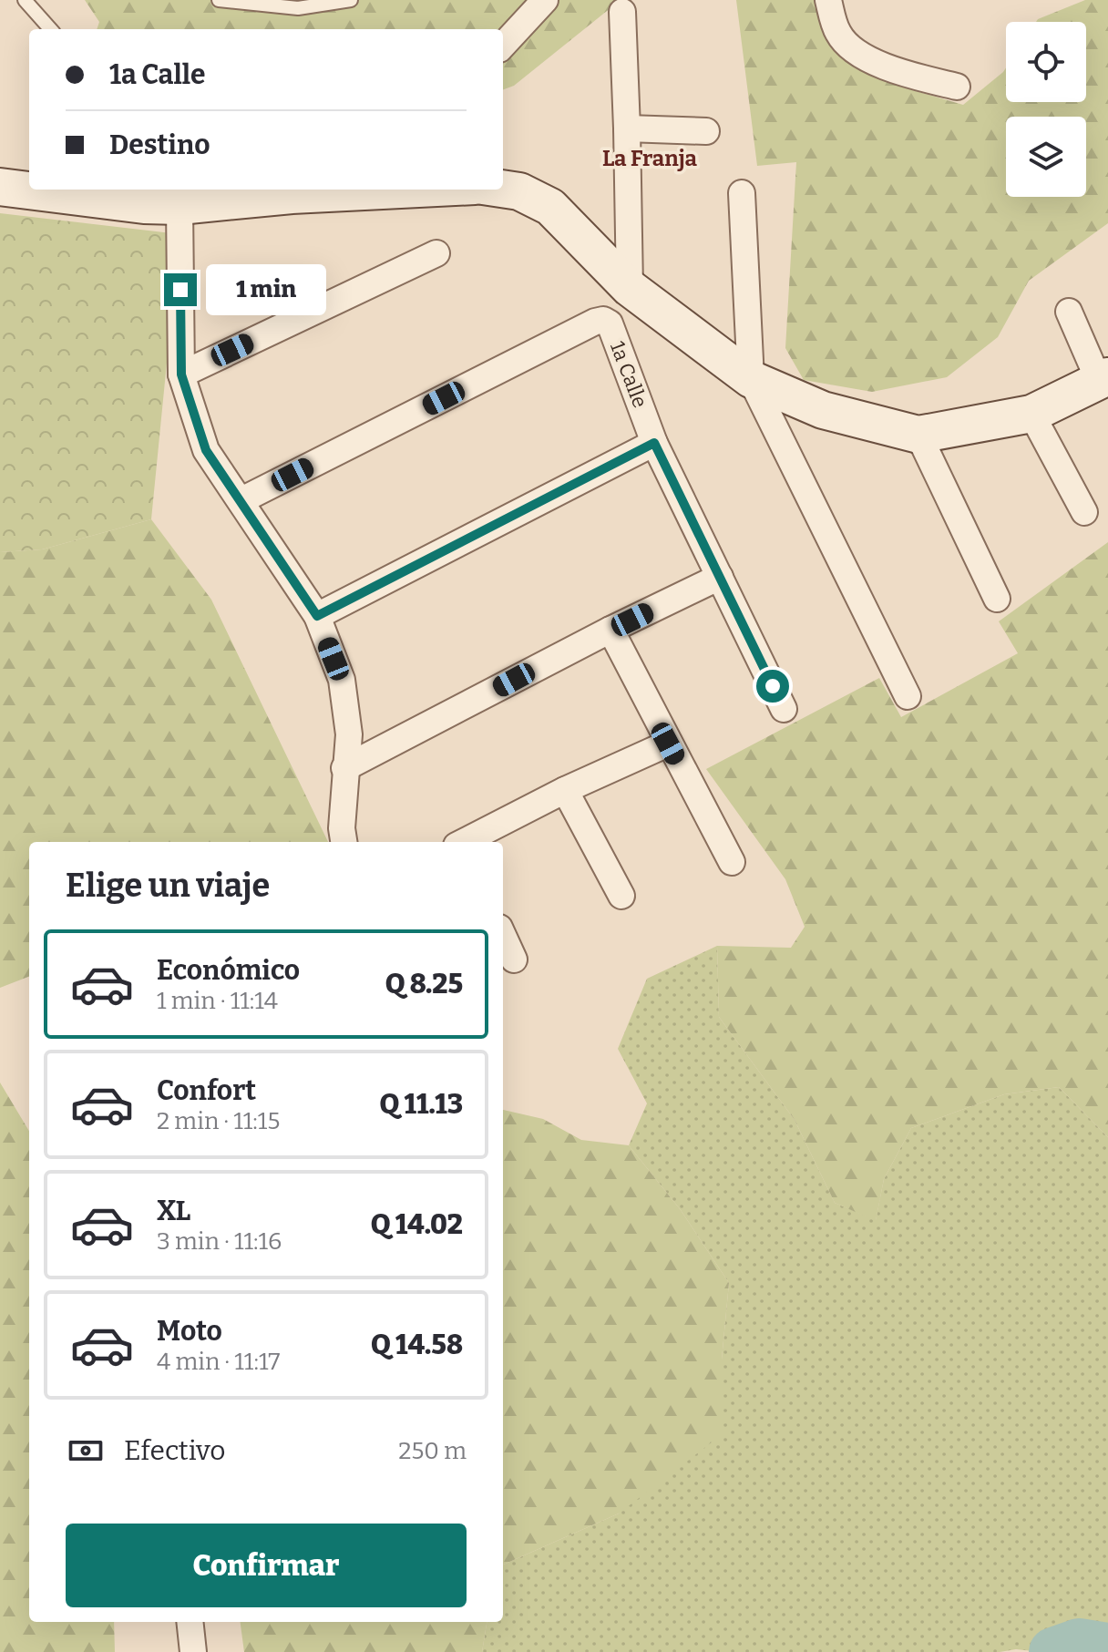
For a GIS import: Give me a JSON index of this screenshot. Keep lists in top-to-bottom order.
{
  "streets": {
    "street": ["1a Calle"]
  },
  "districts": ["La Franja"],
  "page": {
    "banner": ["1a Calle", "Destino"],
    "bubble": "1 min",
    "heading": "Elige un viaje",
    "list": [
      {
        "name": "Económico",
        "note": "1 min · 11:14",
        "value": "Q 8.25"
      },
      {
        "name": "Confort",
        "note": "2 min · 11:15",
        "value": "Q 11.13"
      },
      {
        "name": "XL",
        "note": "3 min · 11:16",
        "value": "Q 14.02"
      },
      {
        "name": "Moto",
        "note": "4 min · 11:17",
        "value": "Q 14.58"
      }
    ],
    "pay": ["Efectivo", "250 m"],
    "buttons": "Confirmar"
  }
}
